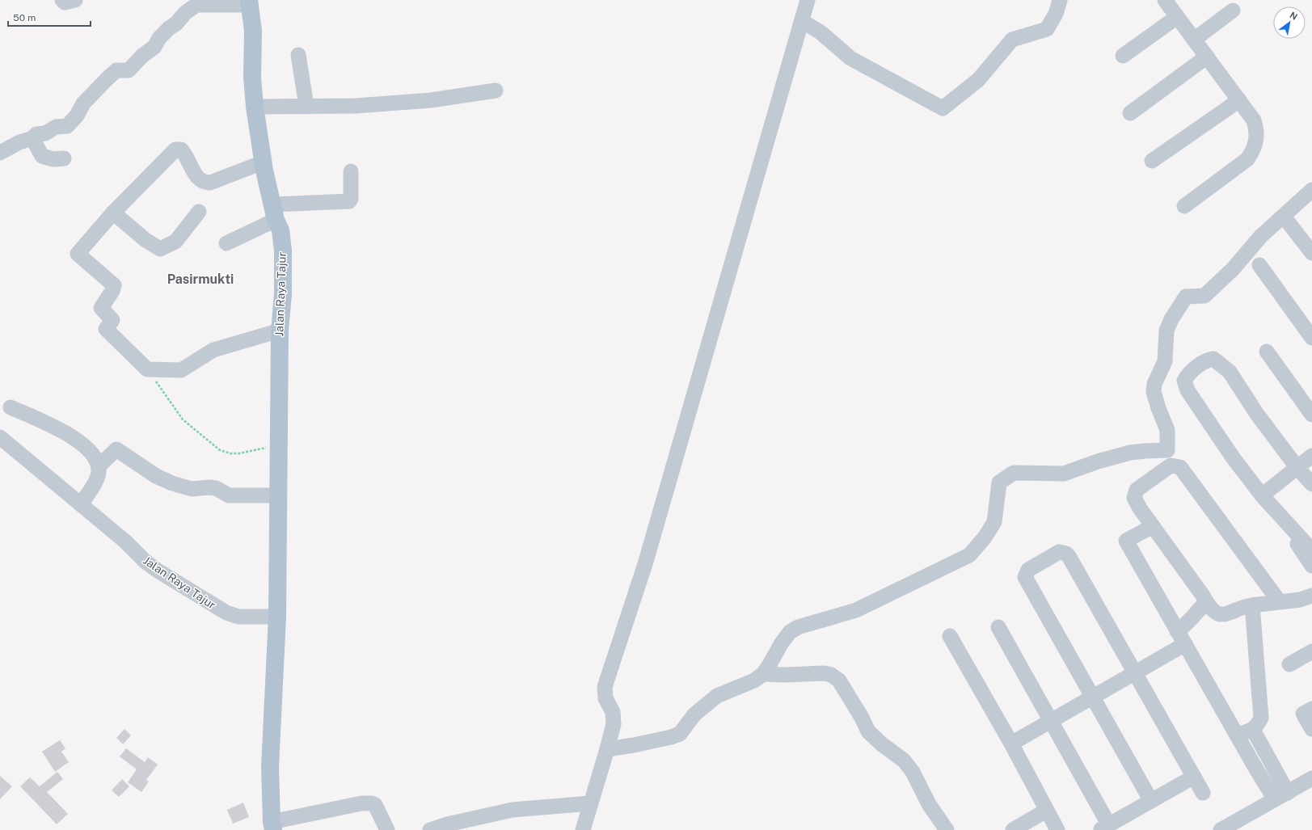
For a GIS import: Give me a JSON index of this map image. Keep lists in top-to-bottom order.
{
  "streets": {
    "main road": ["Jalan Raya Tajur"]
  },
  "districts": ["Pasirmukti"],
  "scale_bar": "50 m",
  "north": "top right"
}
